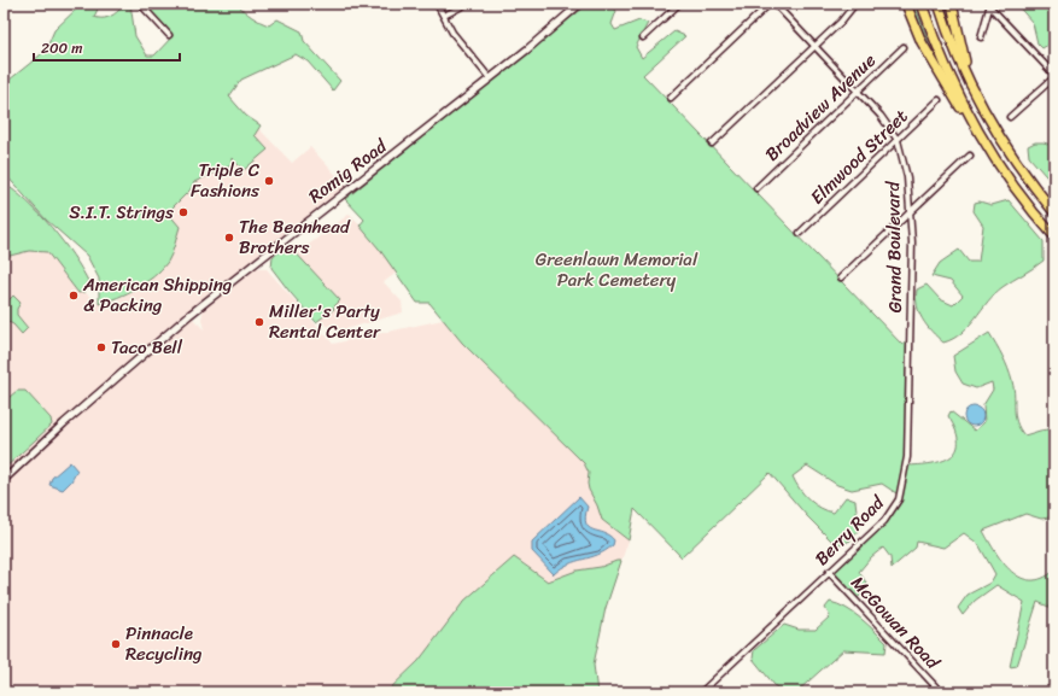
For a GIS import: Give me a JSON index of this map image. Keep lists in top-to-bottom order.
{
  "streets": {
    "street": [
      "Broadview Avenue",
      "Elmwood Street",
      "Romig Road",
      "Grand Boulevard",
      "Berry Road",
      "McGowan Road"
    ]
  },
  "crossings": [
    ["Broadview Avenue", "Grand Boulevard"],
    ["Elmwood Street", "Grand Boulevard"],
    ["Grand Boulevard", "Berry Road"],
    ["Berry Road", "McGowan Road"]
  ],
  "parks": ["Greenlawn Memorial Park Cemetery"],
  "places": [
    "Triple C Fashions",
    "S.I.T. Strings",
    "The Beanhead Brothers",
    "American Shipping & Packing",
    "Miller's Party Rental Center",
    "Taco Bell",
    "Pinnacle Recycling"
  ],
  "scale_bar": "200 m"
}
